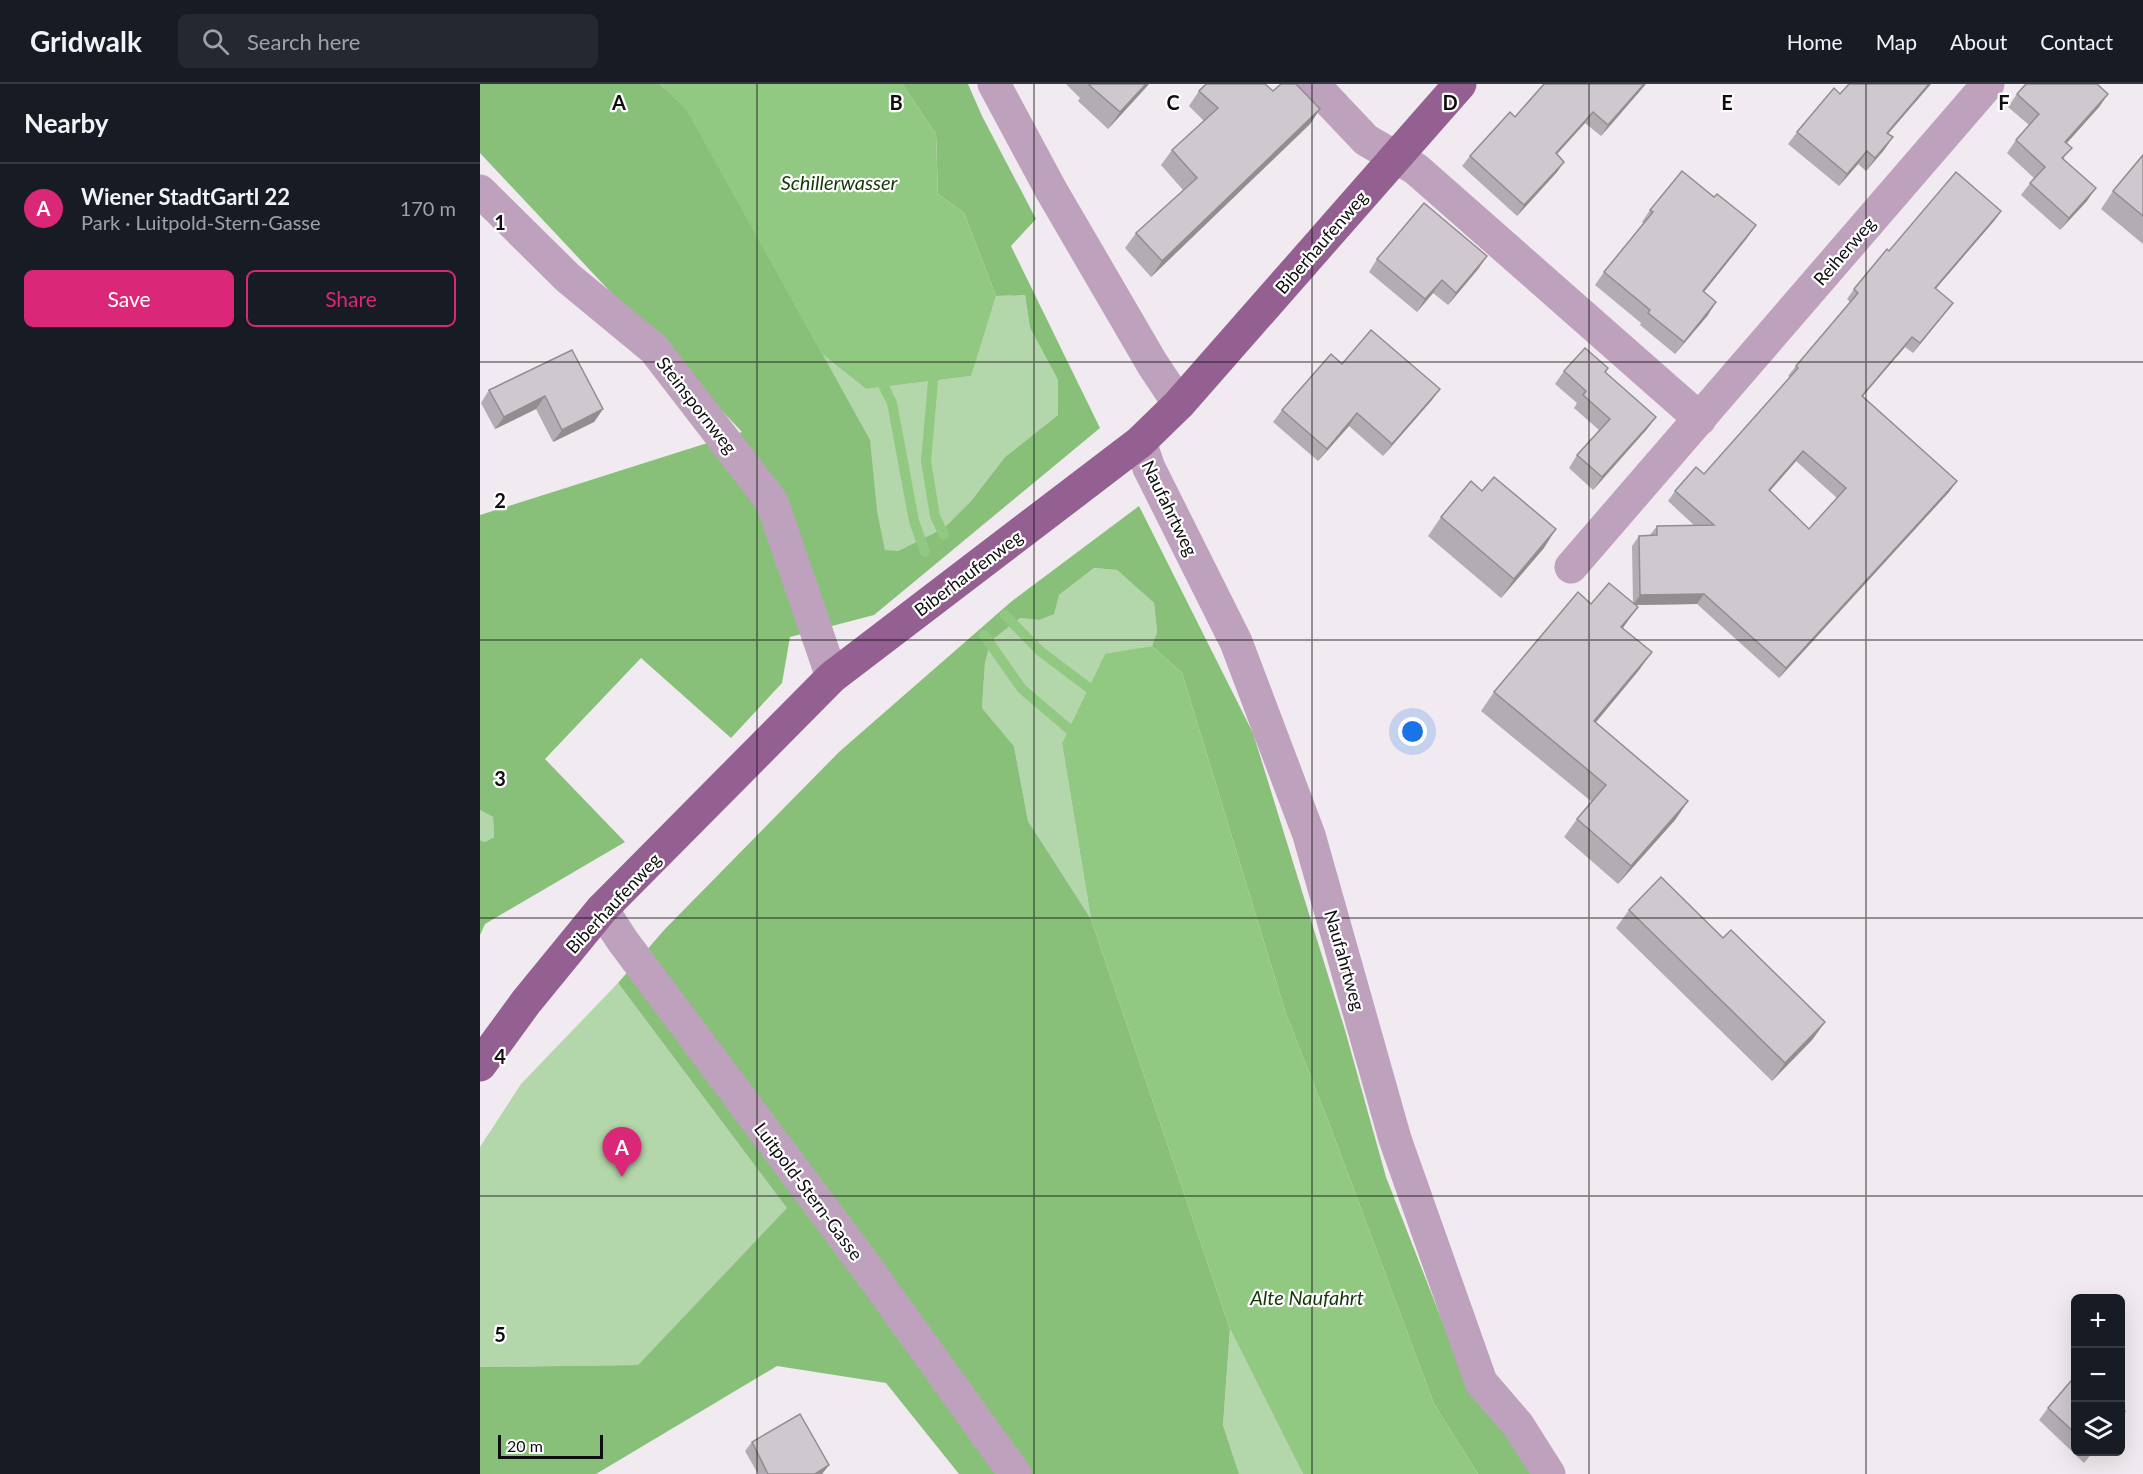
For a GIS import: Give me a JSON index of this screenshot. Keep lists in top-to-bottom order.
{
  "streets": {
    "main road": ["Biberhaufenweg"],
    "street": [
      "Reiherweg",
      "Steinspornweg",
      "Naufahrtweg",
      "Luitpold-Stern-Gasse"
    ]
  },
  "crossings": [
    ["Biberhaufenweg", "Steinspornweg"],
    ["Biberhaufenweg", "Naufahrtweg"],
    ["Biberhaufenweg", "Luitpold-Stern-Gasse"]
  ],
  "water": ["Schillerwasser", "Alte Naufahrt"],
  "scale_bar": "20 m",
  "page": {
    "header": "Gridwalk",
    "search": "Search here",
    "nav": [
      "Home",
      "Map",
      "About",
      "Contact"
    ],
    "heading": "Nearby",
    "list": [
      {
        "mark": "A",
        "name": "Wiener StadtGartl 22",
        "note": "Park · Luitpold-Stern-Gasse",
        "value": "170 m"
      }
    ],
    "buttons": ["Save", "Share"],
    "pins": "A",
    "map_buttons": ["+", "−"],
    "scale": "20 m"
  },
  "grid": {
    "columns": [
      "A",
      "B",
      "C",
      "D",
      "E",
      "F"
    ],
    "rows": [
      "1",
      "2",
      "3",
      "4",
      "5"
    ]
  }
}
